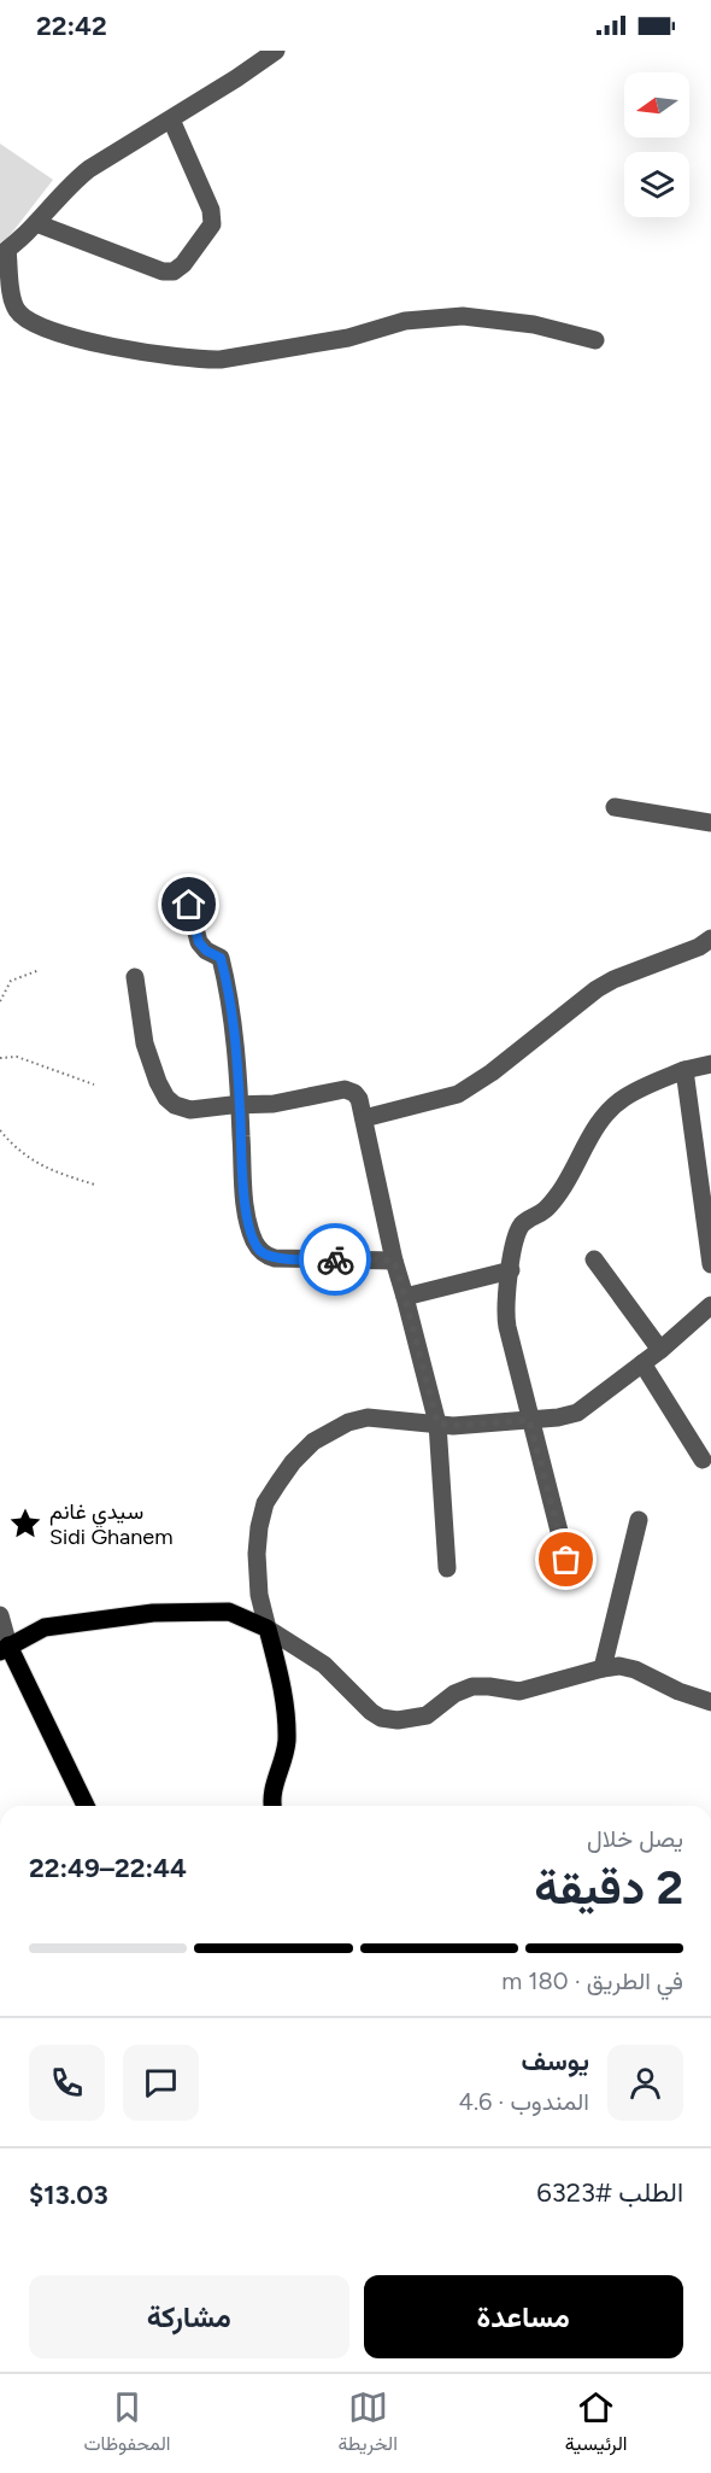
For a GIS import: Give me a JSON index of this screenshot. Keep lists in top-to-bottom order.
{
  "places": {
    "place": ["سيدي غانم Sidi Ghanem"]
  },
  "north": "left",
  "page": {
    "status": "22:42",
    "heading": ["2 دقيقة", "يصل خلال", "22:44–22:49"],
    "panel": [
      "يوسف",
      "المندوب · 4.6",
      "الطلب #6323",
      "$13.03"
    ],
    "bar": "في الطريق · 180 m",
    "buttons": ["مساعدة", "مشاركة"],
    "tabs": ["الرئيسية", "الخريطة", "المحفوظات"]
  }
}
